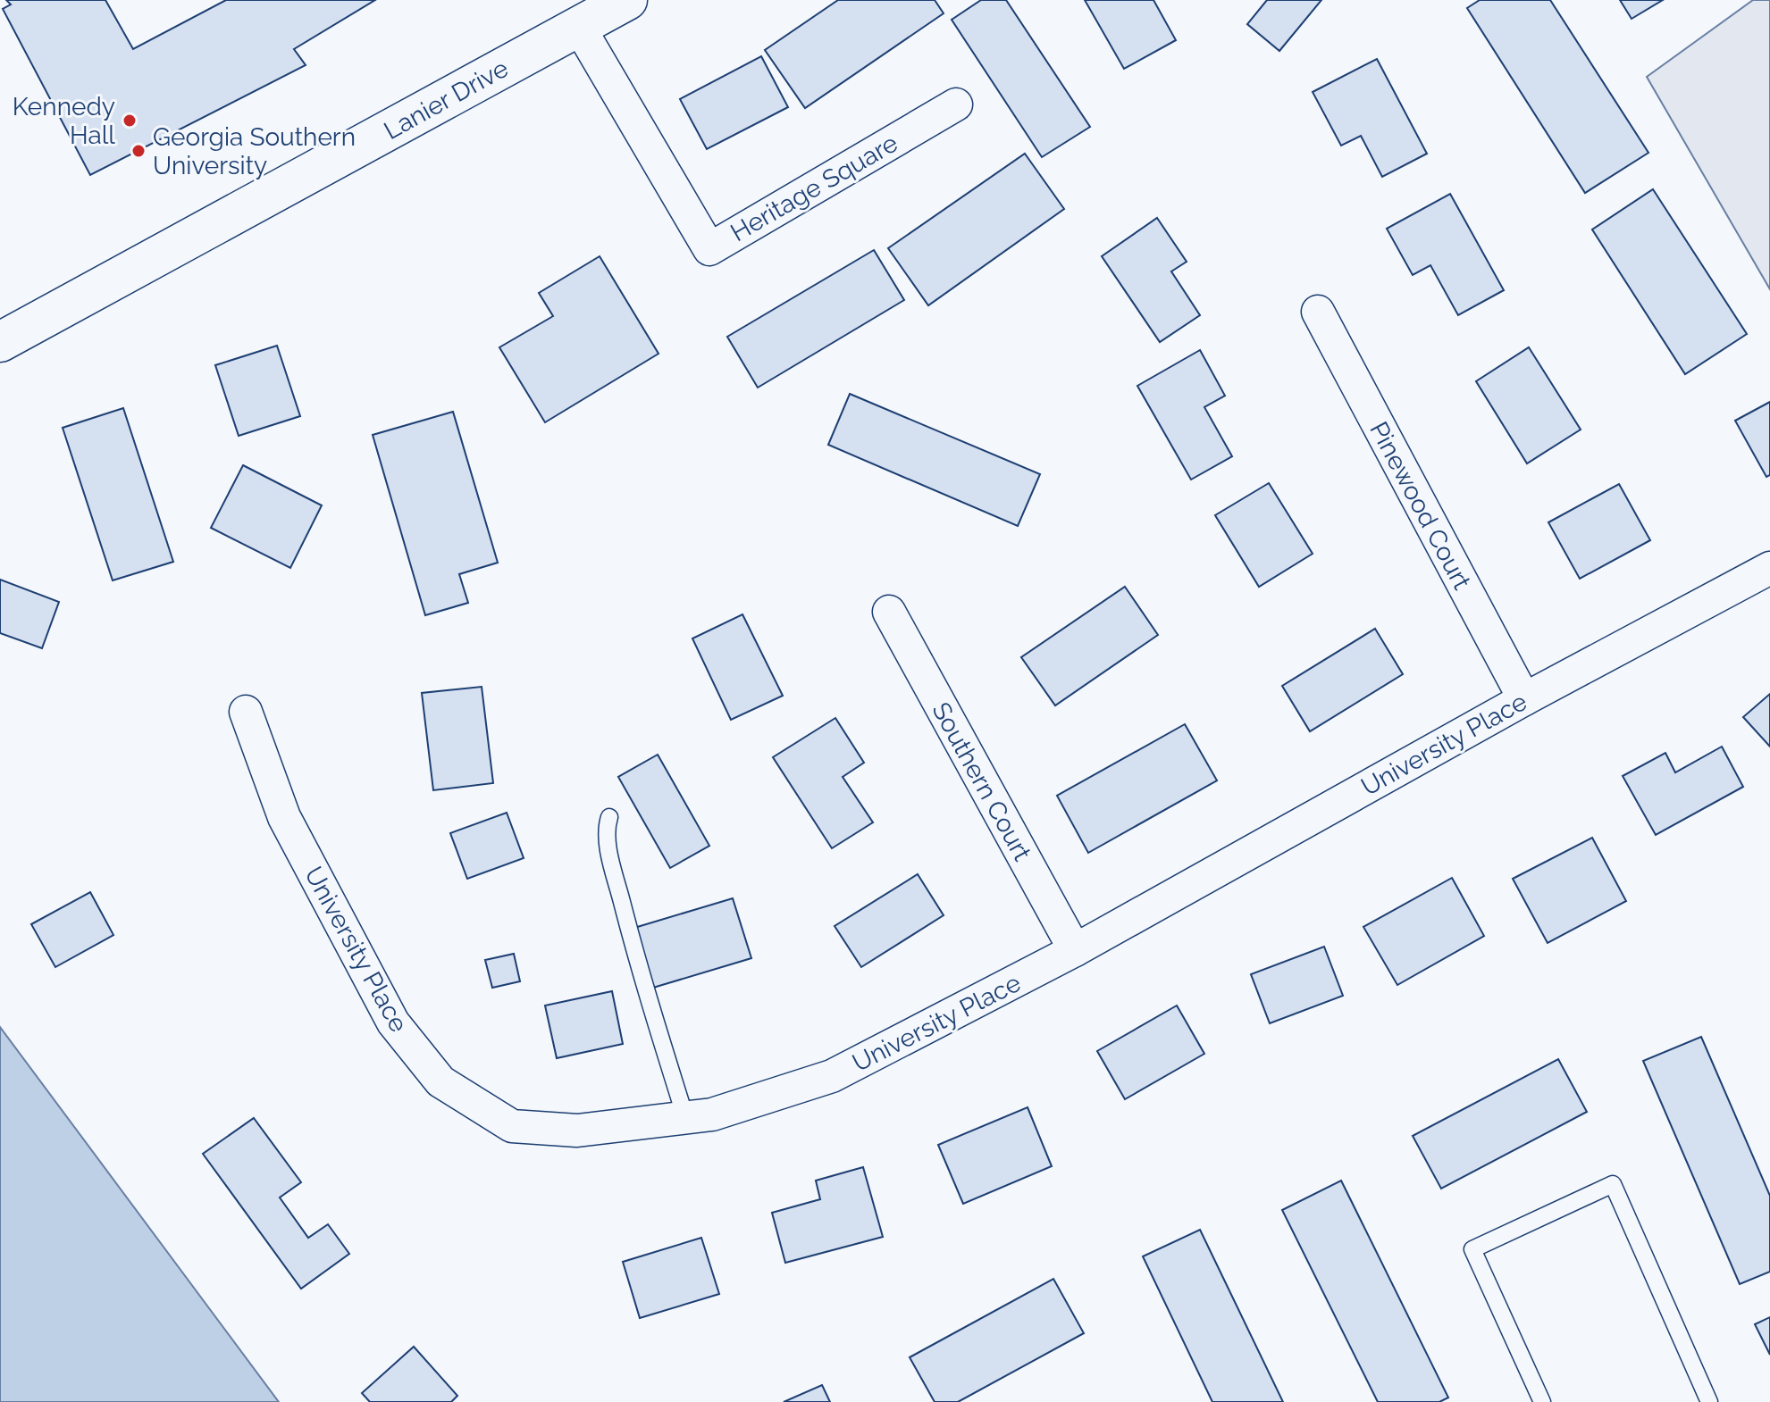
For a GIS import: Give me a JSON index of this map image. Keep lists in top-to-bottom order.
{
  "streets": {
    "street": [
      "Lanier Drive",
      "Heritage Square",
      "Pinewood Court",
      "University Place",
      "Southern Court"
    ]
  },
  "crossings": [
    ["Lanier Drive", "Heritage Square"],
    ["Pinewood Court", "University Place"],
    ["University Place", "Southern Court"]
  ],
  "places": ["Kennedy Hall", "Georgia Southern University"]
}
